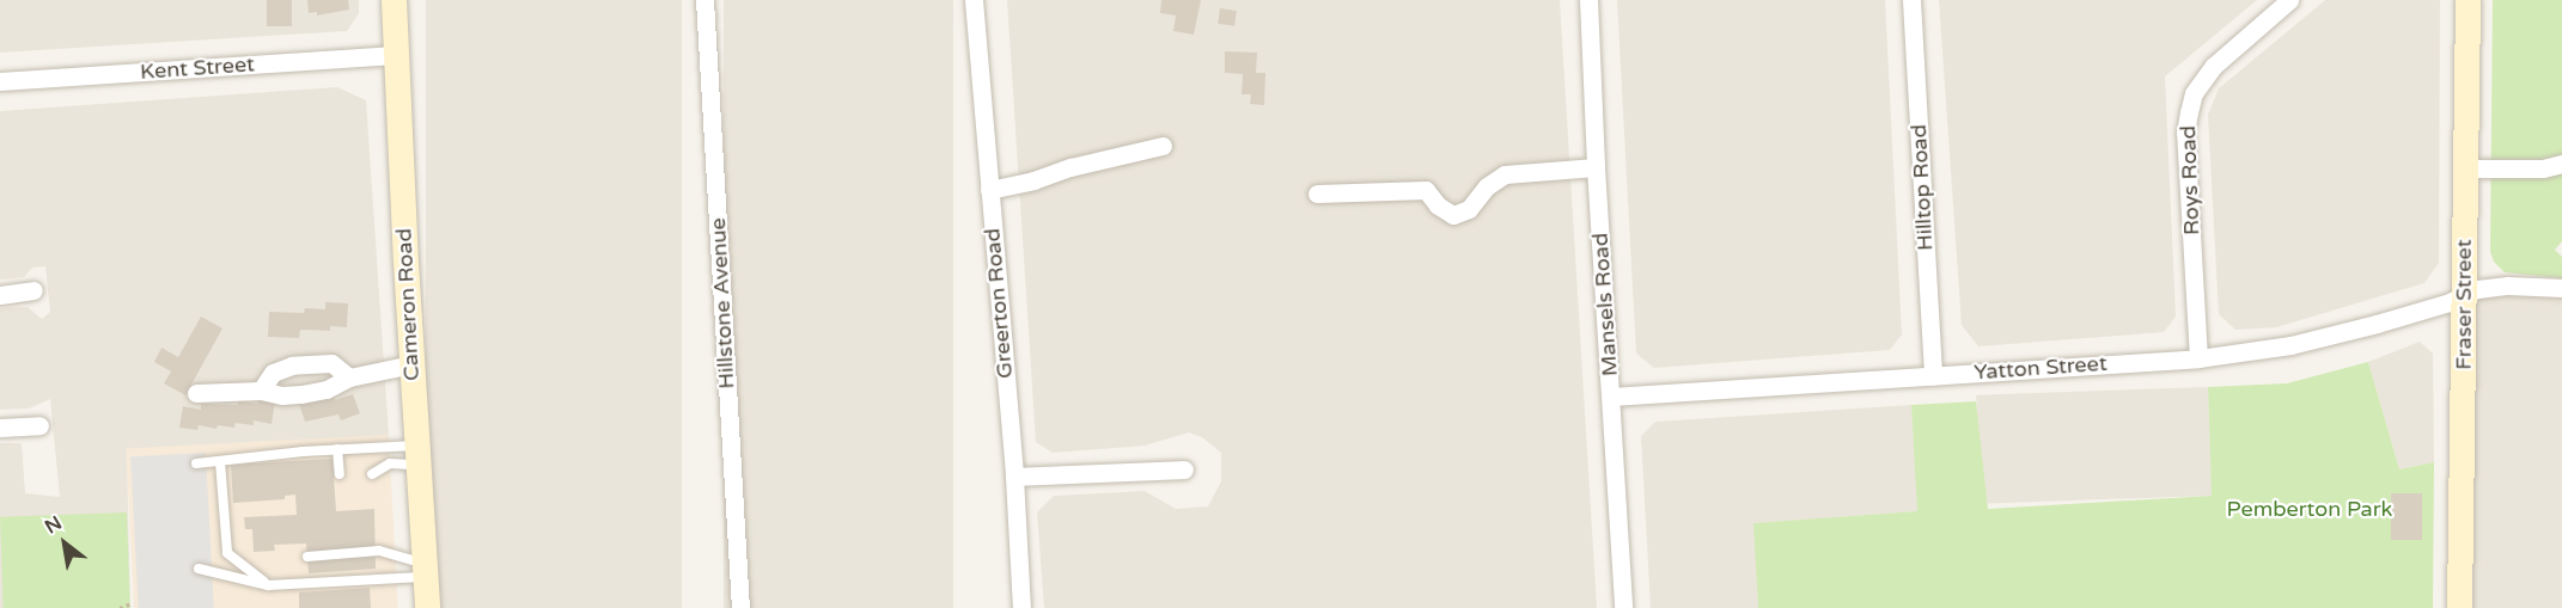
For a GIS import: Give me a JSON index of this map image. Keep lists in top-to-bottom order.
{
  "streets": {
    "main road": ["Cameron Road", "Fraser Street"],
    "street": [
      "Kent Street",
      "Roys Road",
      "Hilltop Road",
      "Hillstone Avenue",
      "Greerton Road",
      "Mansels Road",
      "Yatton Street"
    ]
  },
  "crossings": [
    ["Kent Street", "Cameron Road"],
    ["Roys Road", "Yatton Street"],
    ["Hilltop Road", "Yatton Street"],
    ["Mansels Road", "Yatton Street"],
    ["Fraser Street", "Yatton Street"]
  ],
  "parks": ["Pemberton Park"],
  "north": "top left"
}
